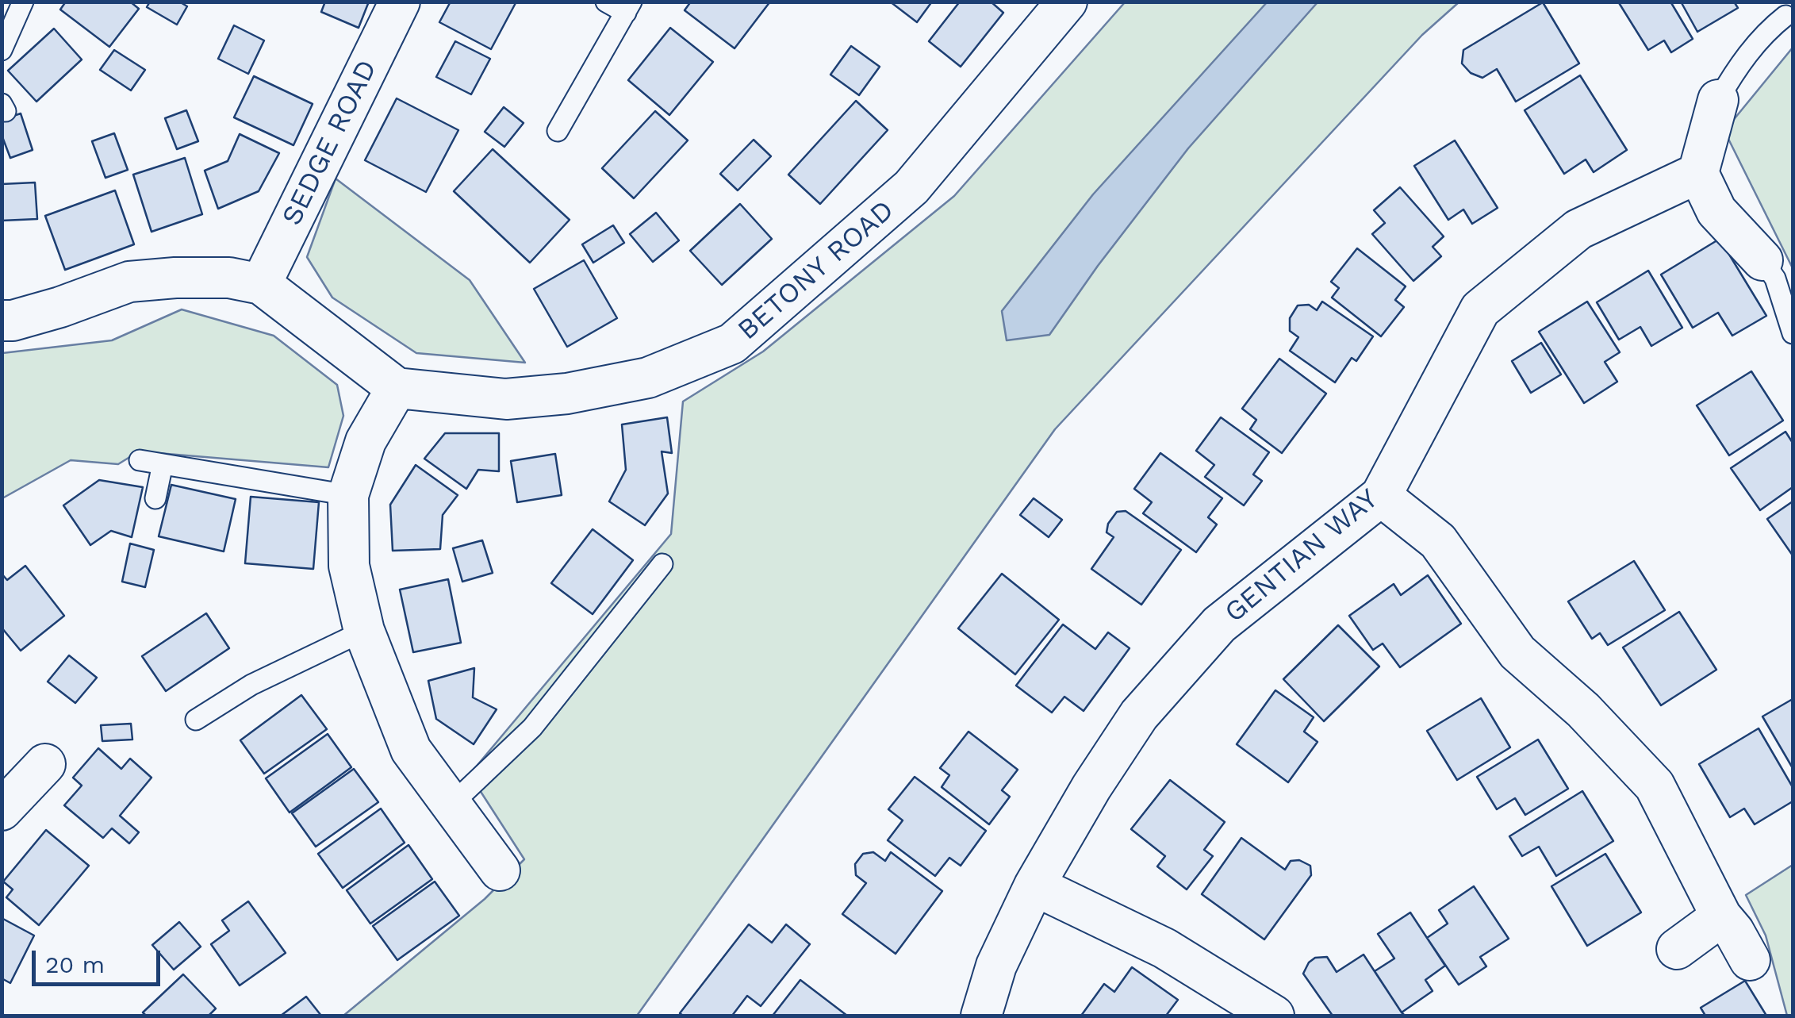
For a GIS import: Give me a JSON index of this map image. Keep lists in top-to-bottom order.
{
  "streets": {
    "street": ["SEDGE ROAD", "BETONY ROAD", "GENTIAN WAY"]
  },
  "scale_bar": "20 m"
}
